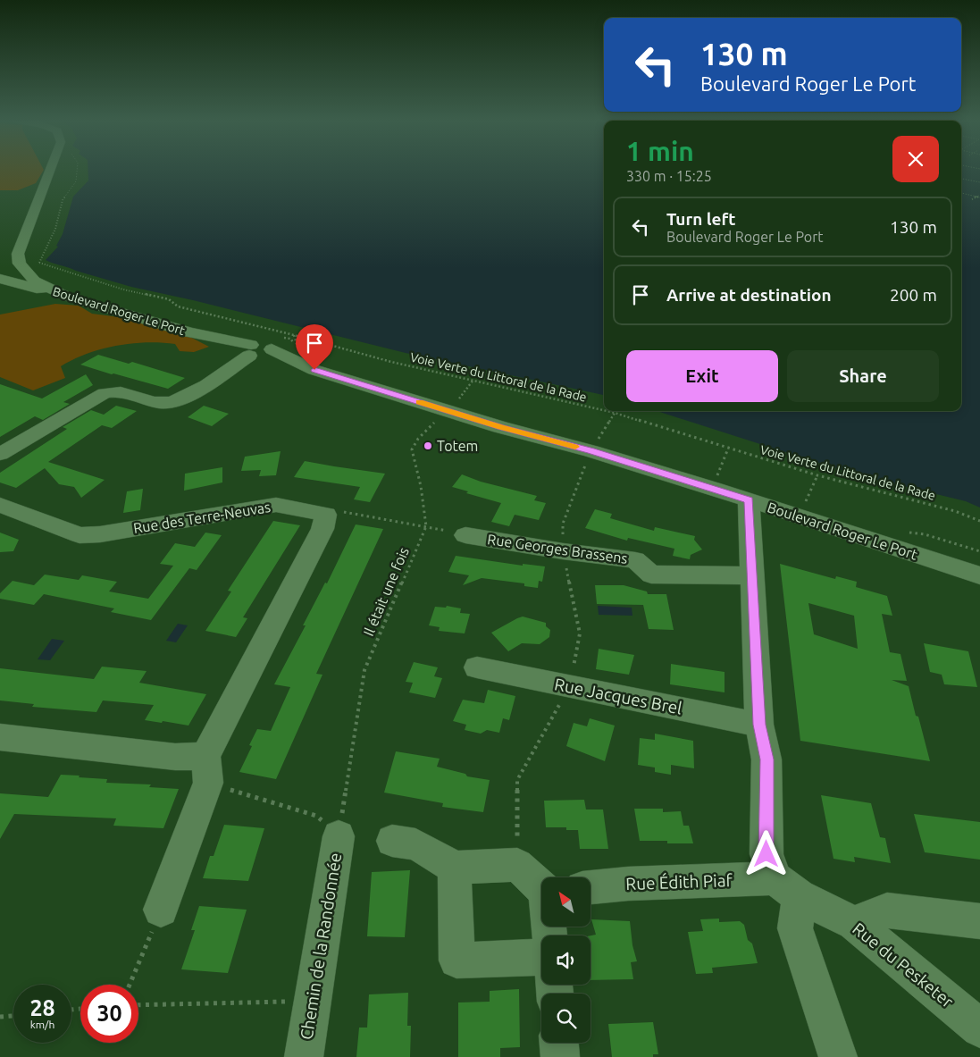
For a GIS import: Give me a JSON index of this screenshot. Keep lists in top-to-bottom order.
{
  "streets": {
    "street": [
      "Boulevard Roger Le Port",
      "Rue des Terre-Neuvas",
      "Rue Georges Brassens",
      "Rue Jacques Brel",
      "Rue Édith Piaf",
      "Chemin de la Randonnée",
      "Rue du Pesketer"
    ],
    "path": ["Voie Verte du Littoral de la Rade", "Il était une fois"]
  },
  "crossings": [
    ["Il était une fois", "Chemin de la Randonnée"],
    ["Rue Édith Piaf", "Rue du Pesketer"]
  ],
  "places": ["Totem"],
  "north": "top left",
  "page": {
    "turn": ["130 m", "Boulevard Roger Le Port"],
    "heading": ["1 min", "330 m · 15:25"],
    "list": [
      {
        "name": "Turn left",
        "note": "Boulevard Roger Le Port",
        "value": "130 m"
      },
      {
        "name": "Arrive at destination",
        "value": "200 m"
      }
    ],
    "buttons": ["Exit", "Share"],
    "speed": "28 km/h",
    "limit": "30"
  }
}
